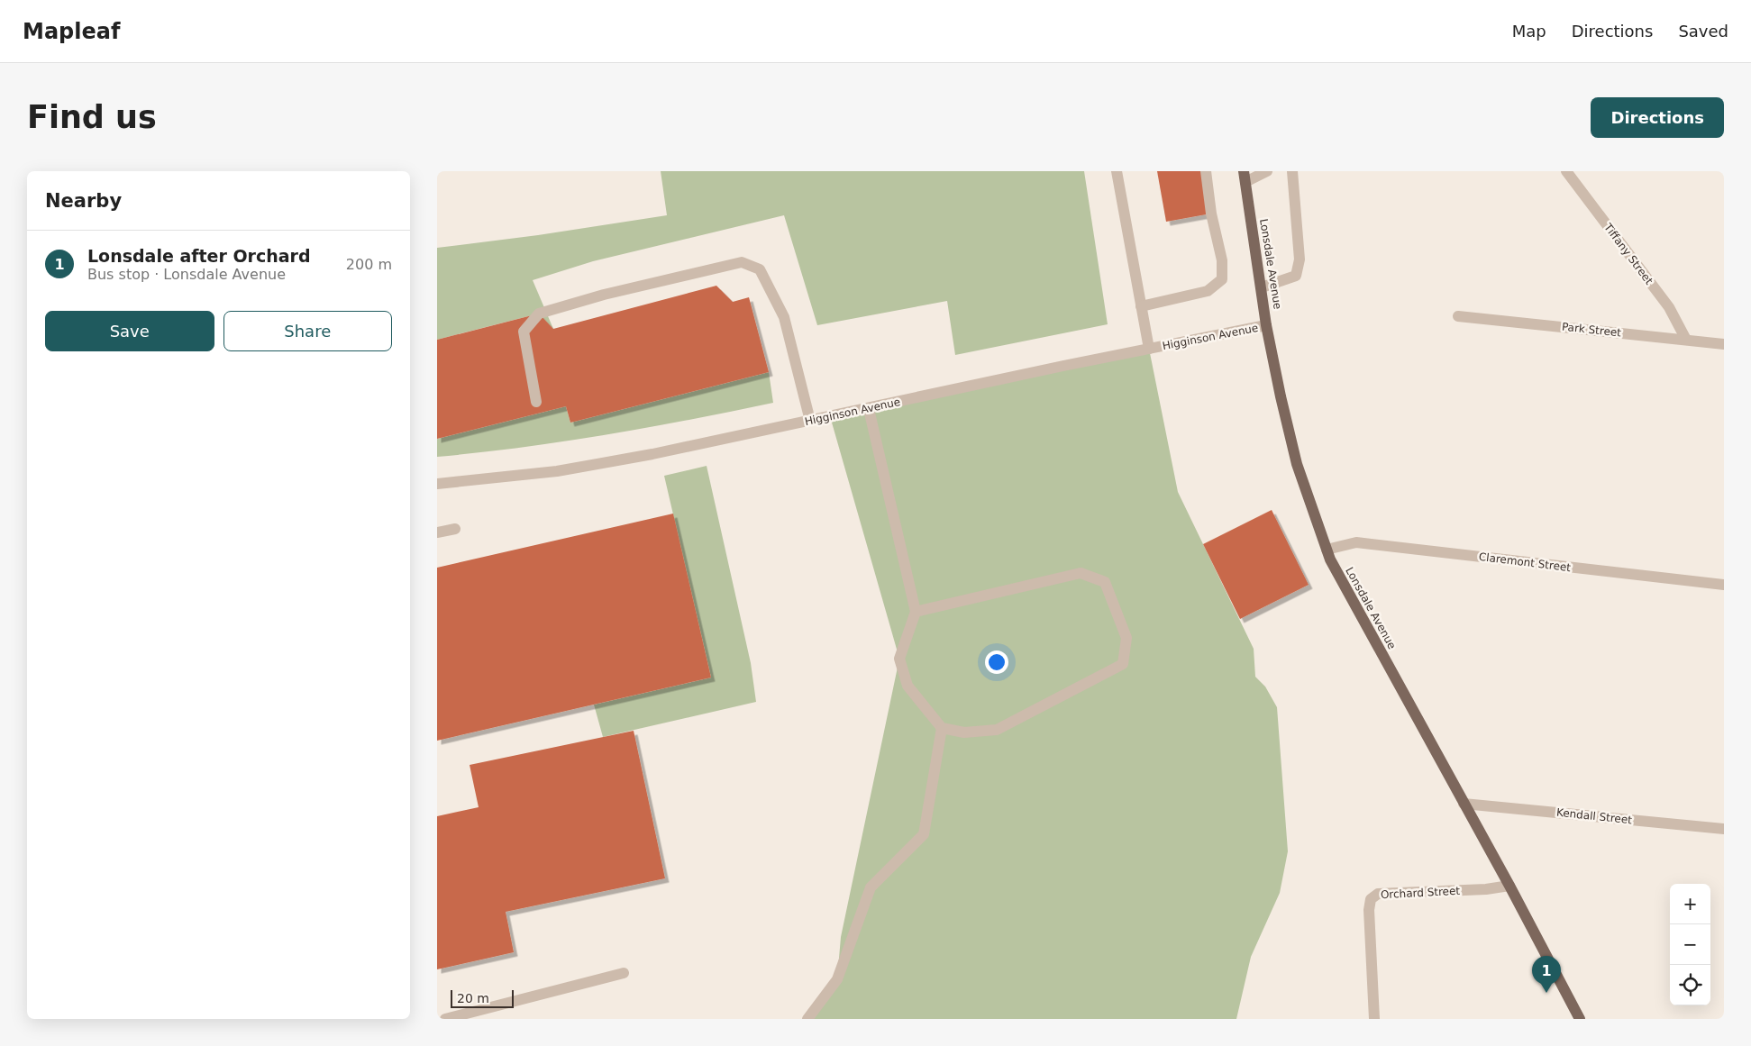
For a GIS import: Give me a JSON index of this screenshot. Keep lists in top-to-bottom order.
{
  "streets": {
    "main road": ["Lonsdale Avenue"],
    "street": [
      "Tiffany Street",
      "Park Street",
      "Higginson Avenue",
      "Claremont Street",
      "Kendall Street",
      "Orchard Street"
    ]
  },
  "crossings": [
    ["Tiffany Street", "Park Street"],
    ["Lonsdale Avenue", "Higginson Avenue"],
    ["Lonsdale Avenue", "Claremont Street"],
    ["Lonsdale Avenue", "Kendall Street"],
    ["Lonsdale Avenue", "Orchard Street"]
  ],
  "scale_bar": "20 m",
  "page": {
    "header": "Mapleaf",
    "nav": ["Map", "Directions", "Saved"],
    "buttons": [
      "Directions",
      ["Save", "Share"]
    ],
    "title": "Find us",
    "heading": "Nearby",
    "list": [
      {
        "mark": "1",
        "name": "Lonsdale after Orchard",
        "note": "Bus stop · Lonsdale Avenue",
        "value": "200 m"
      }
    ],
    "map_buttons": ["+", "−"],
    "pins": "1",
    "scale": "20 m"
  }
}
